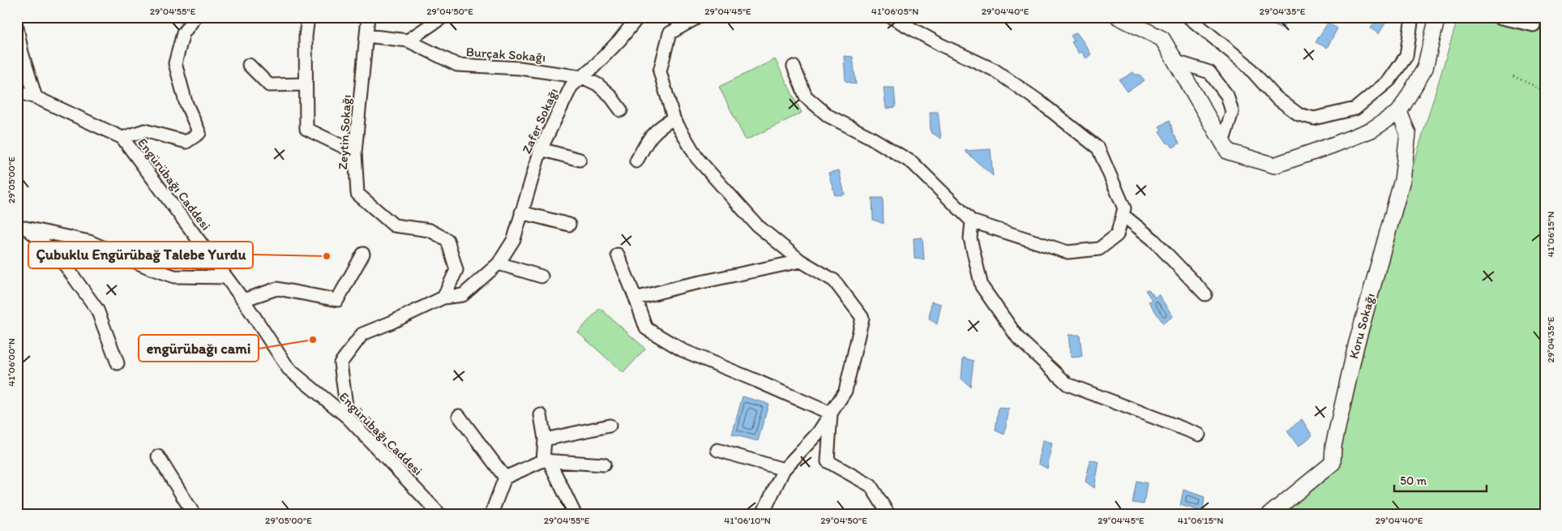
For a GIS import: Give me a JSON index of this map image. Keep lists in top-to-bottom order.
{
  "streets": {
    "street": [
      "Burçak Sokağı",
      "Zafer Sokağı",
      "Zeytin Sokağı",
      "Engürübağı Caddesi",
      "Koru Sokağı"
    ]
  },
  "crossings": [
    ["Burçak Sokağı", "Zafer Sokağı"],
    ["Zafer Sokağı", "Zeytin Sokağı"]
  ],
  "places": ["Çubuklu Engürübağ Talebe Yurdu", "engürübağı cami"],
  "scale_bar": "50 m",
  "coordinates": [
    "29°04'55\"E",
    "29°04'50\"E",
    "29°04'45\"E",
    "41°06'05\"N",
    "29°04'40\"E",
    "29°04'35\"E",
    "29°05'00\"E",
    "41°06'15\"N",
    "41°06'00\"N",
    "41°06'10\"N"
  ]
}
